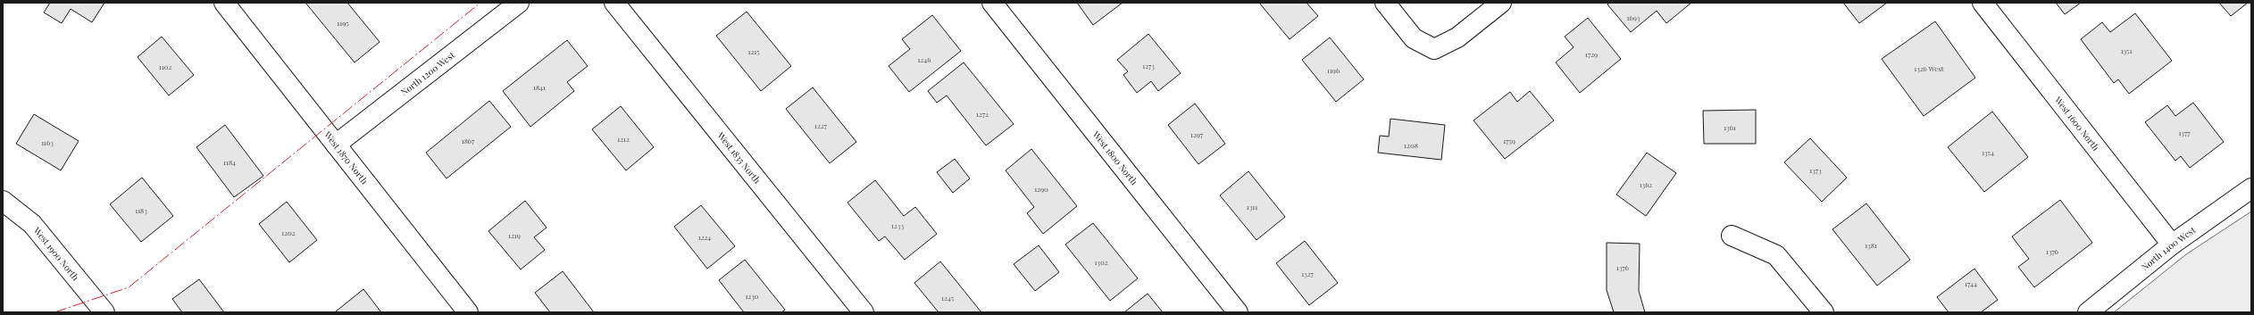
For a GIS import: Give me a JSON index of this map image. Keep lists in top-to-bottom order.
{
  "streets": {
    "street": [
      "North 1200 West",
      "West 1600 North",
      "West 1870 North",
      "West 1835 North",
      "West 1800 North",
      "North 1400 West",
      "West 1900 North"
    ]
  },
  "crossings": [
    ["North 1200 West", "West 1870 North"],
    ["West 1600 North", "North 1400 West"]
  ],
  "house_numbers": [
    "1693",
    "1195",
    "1351",
    "1215",
    "1729",
    "1246",
    "1273",
    "1102",
    "1326 West",
    "1196",
    "1841",
    "1272",
    "1227",
    "1361",
    "1377",
    "1297",
    "1212",
    "1867",
    "1759",
    "1163",
    "1208",
    "1354",
    "1184",
    "1373",
    "1362",
    "1290",
    "1311",
    "1183",
    "1233",
    "1202",
    "1219",
    "1224",
    "1381",
    "1376",
    "1302",
    "1376",
    "1327",
    "1744",
    "1230",
    "1245"
  ]
}
